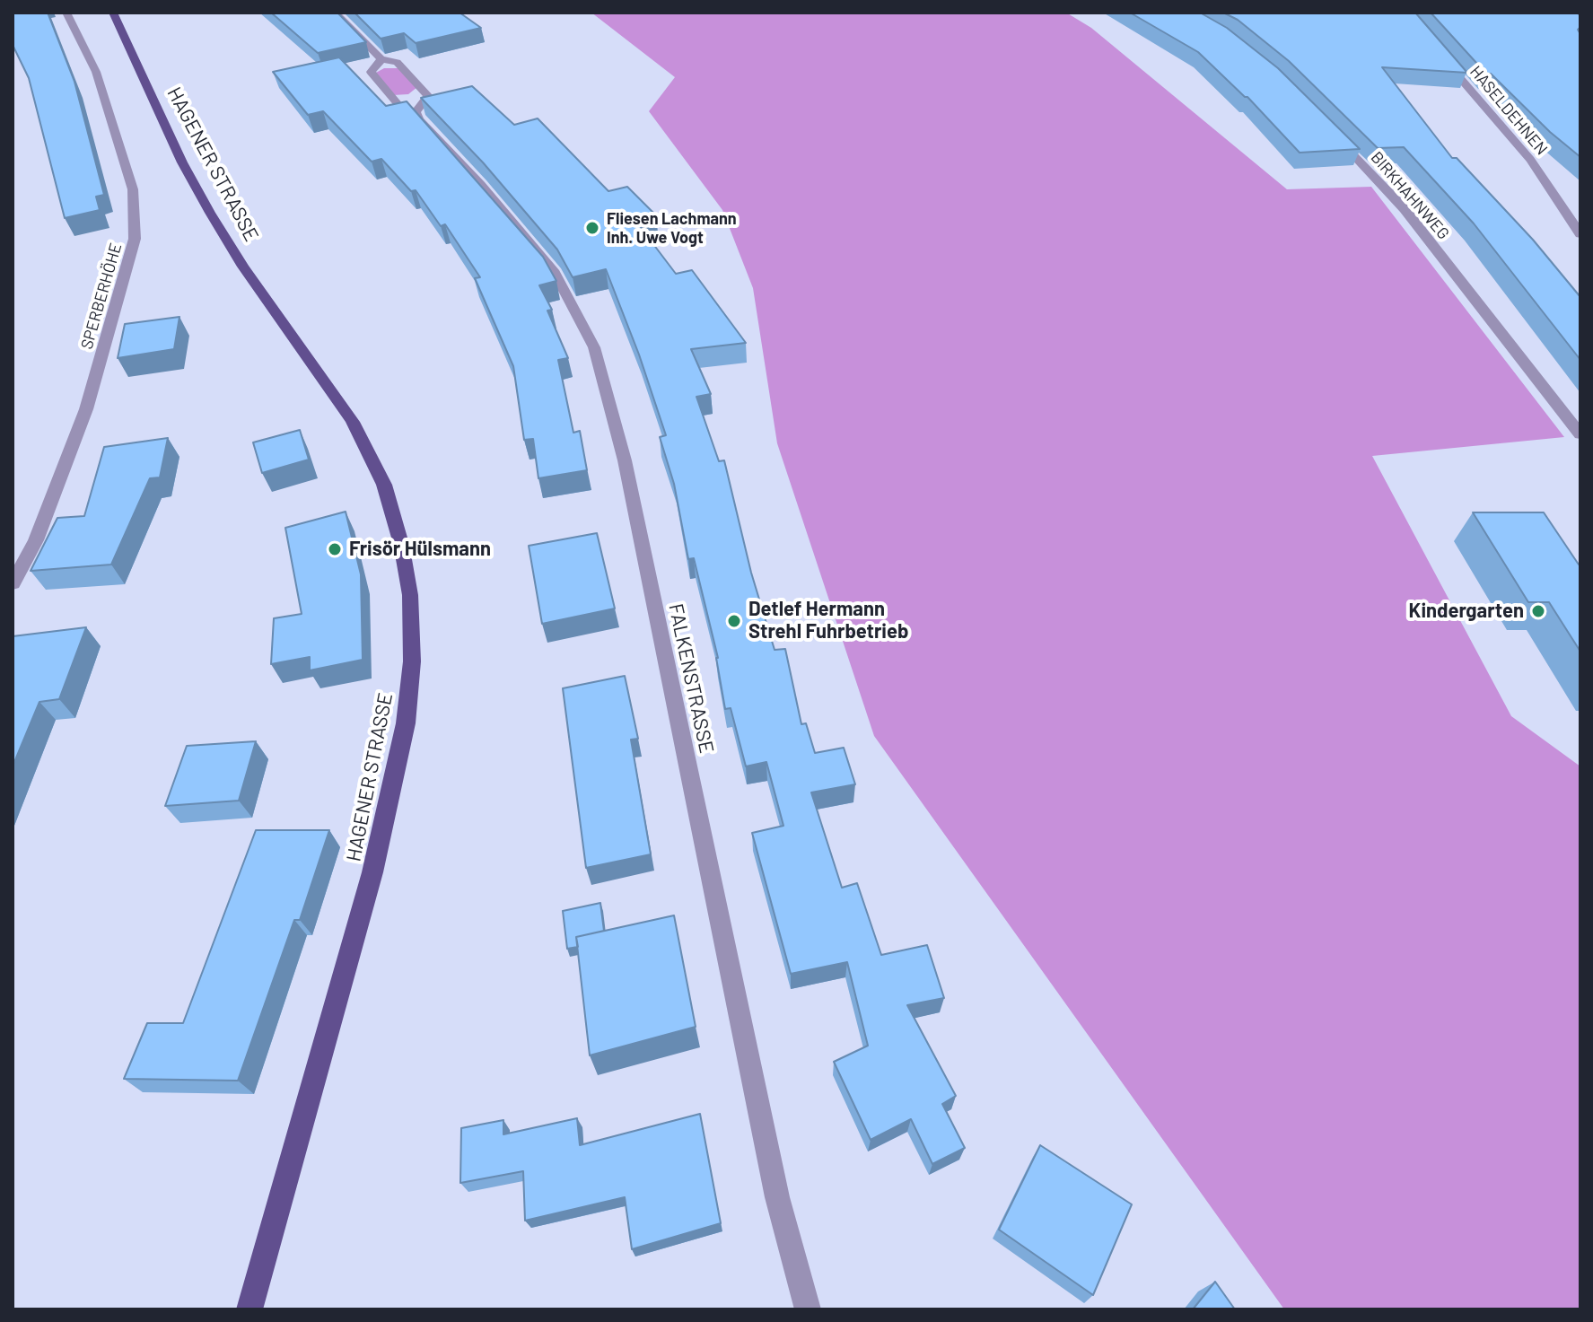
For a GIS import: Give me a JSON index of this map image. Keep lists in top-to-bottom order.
{
  "streets": {
    "main road": ["HAGENER STRASSE"],
    "street": [
      "HASELDEHNEN",
      "BIRKHAHNWEG",
      "SPERBERHÖHE",
      "FALKENSTRASSE"
    ]
  },
  "places": [
    "Fliesen Lachmann Inh. Uwe Vogt",
    "Frisör Hülsmann",
    "Kindergarten",
    "Detlef Hermann Strehl Fuhrbetrieb"
  ]
}
